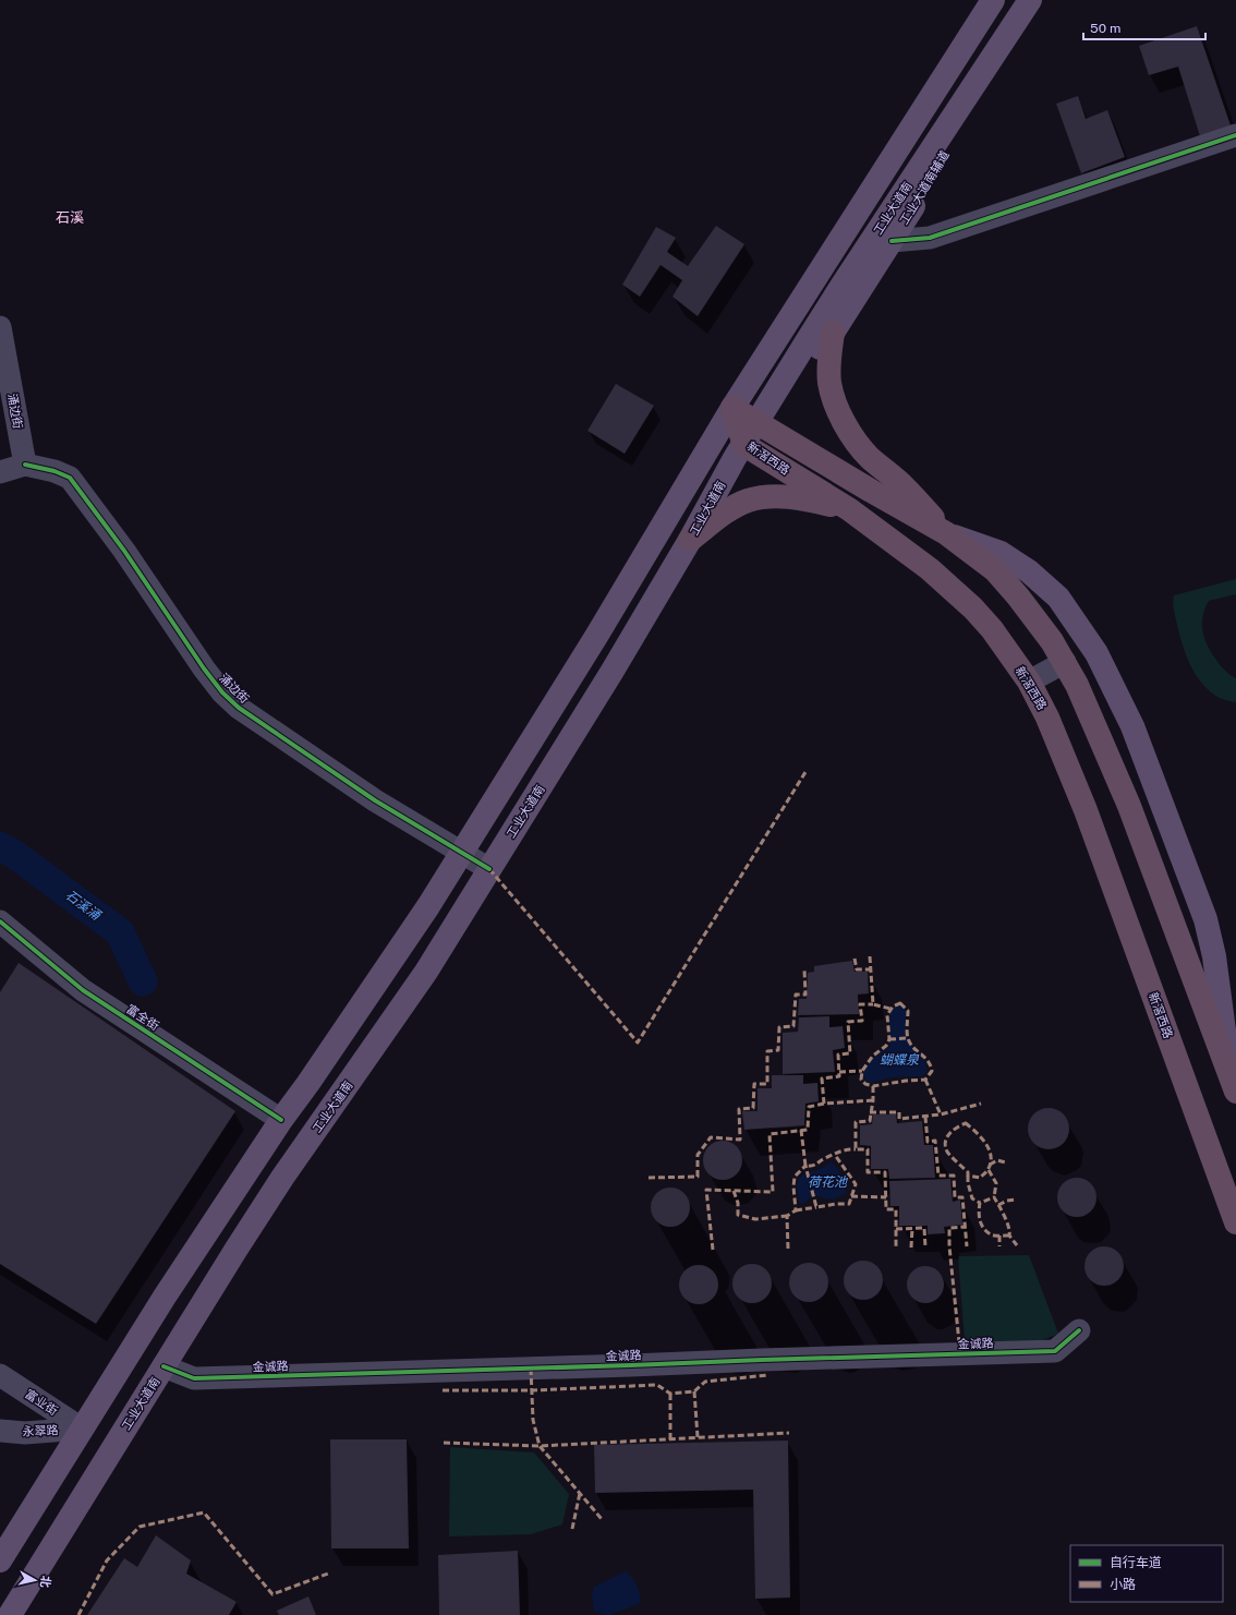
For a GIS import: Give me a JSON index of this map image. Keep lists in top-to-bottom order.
{
  "streets": {
    "highway": ["新滘西路"],
    "main road": ["工业大道南辅道", "工业大道南"],
    "street": [
      "涌边街",
      "富全街",
      "金诚路",
      "富业街",
      "永翠路"
    ]
  },
  "crossings": [
    ["工业大道南辅道", "工业大道南"],
    ["工业大道南辅道", "新滘西路"],
    ["工业大道南", "涌边街"],
    ["工业大道南", "新滘西路"],
    ["工业大道南", "金诚路"],
    ["富业街", "永翠路"]
  ],
  "districts": ["石溪"],
  "water": ["石溪涌", "蝴蝶泉", "荷花池"],
  "legend": ["自行车道", "小路"],
  "scale_bar": "50 m",
  "north": "right"
}
